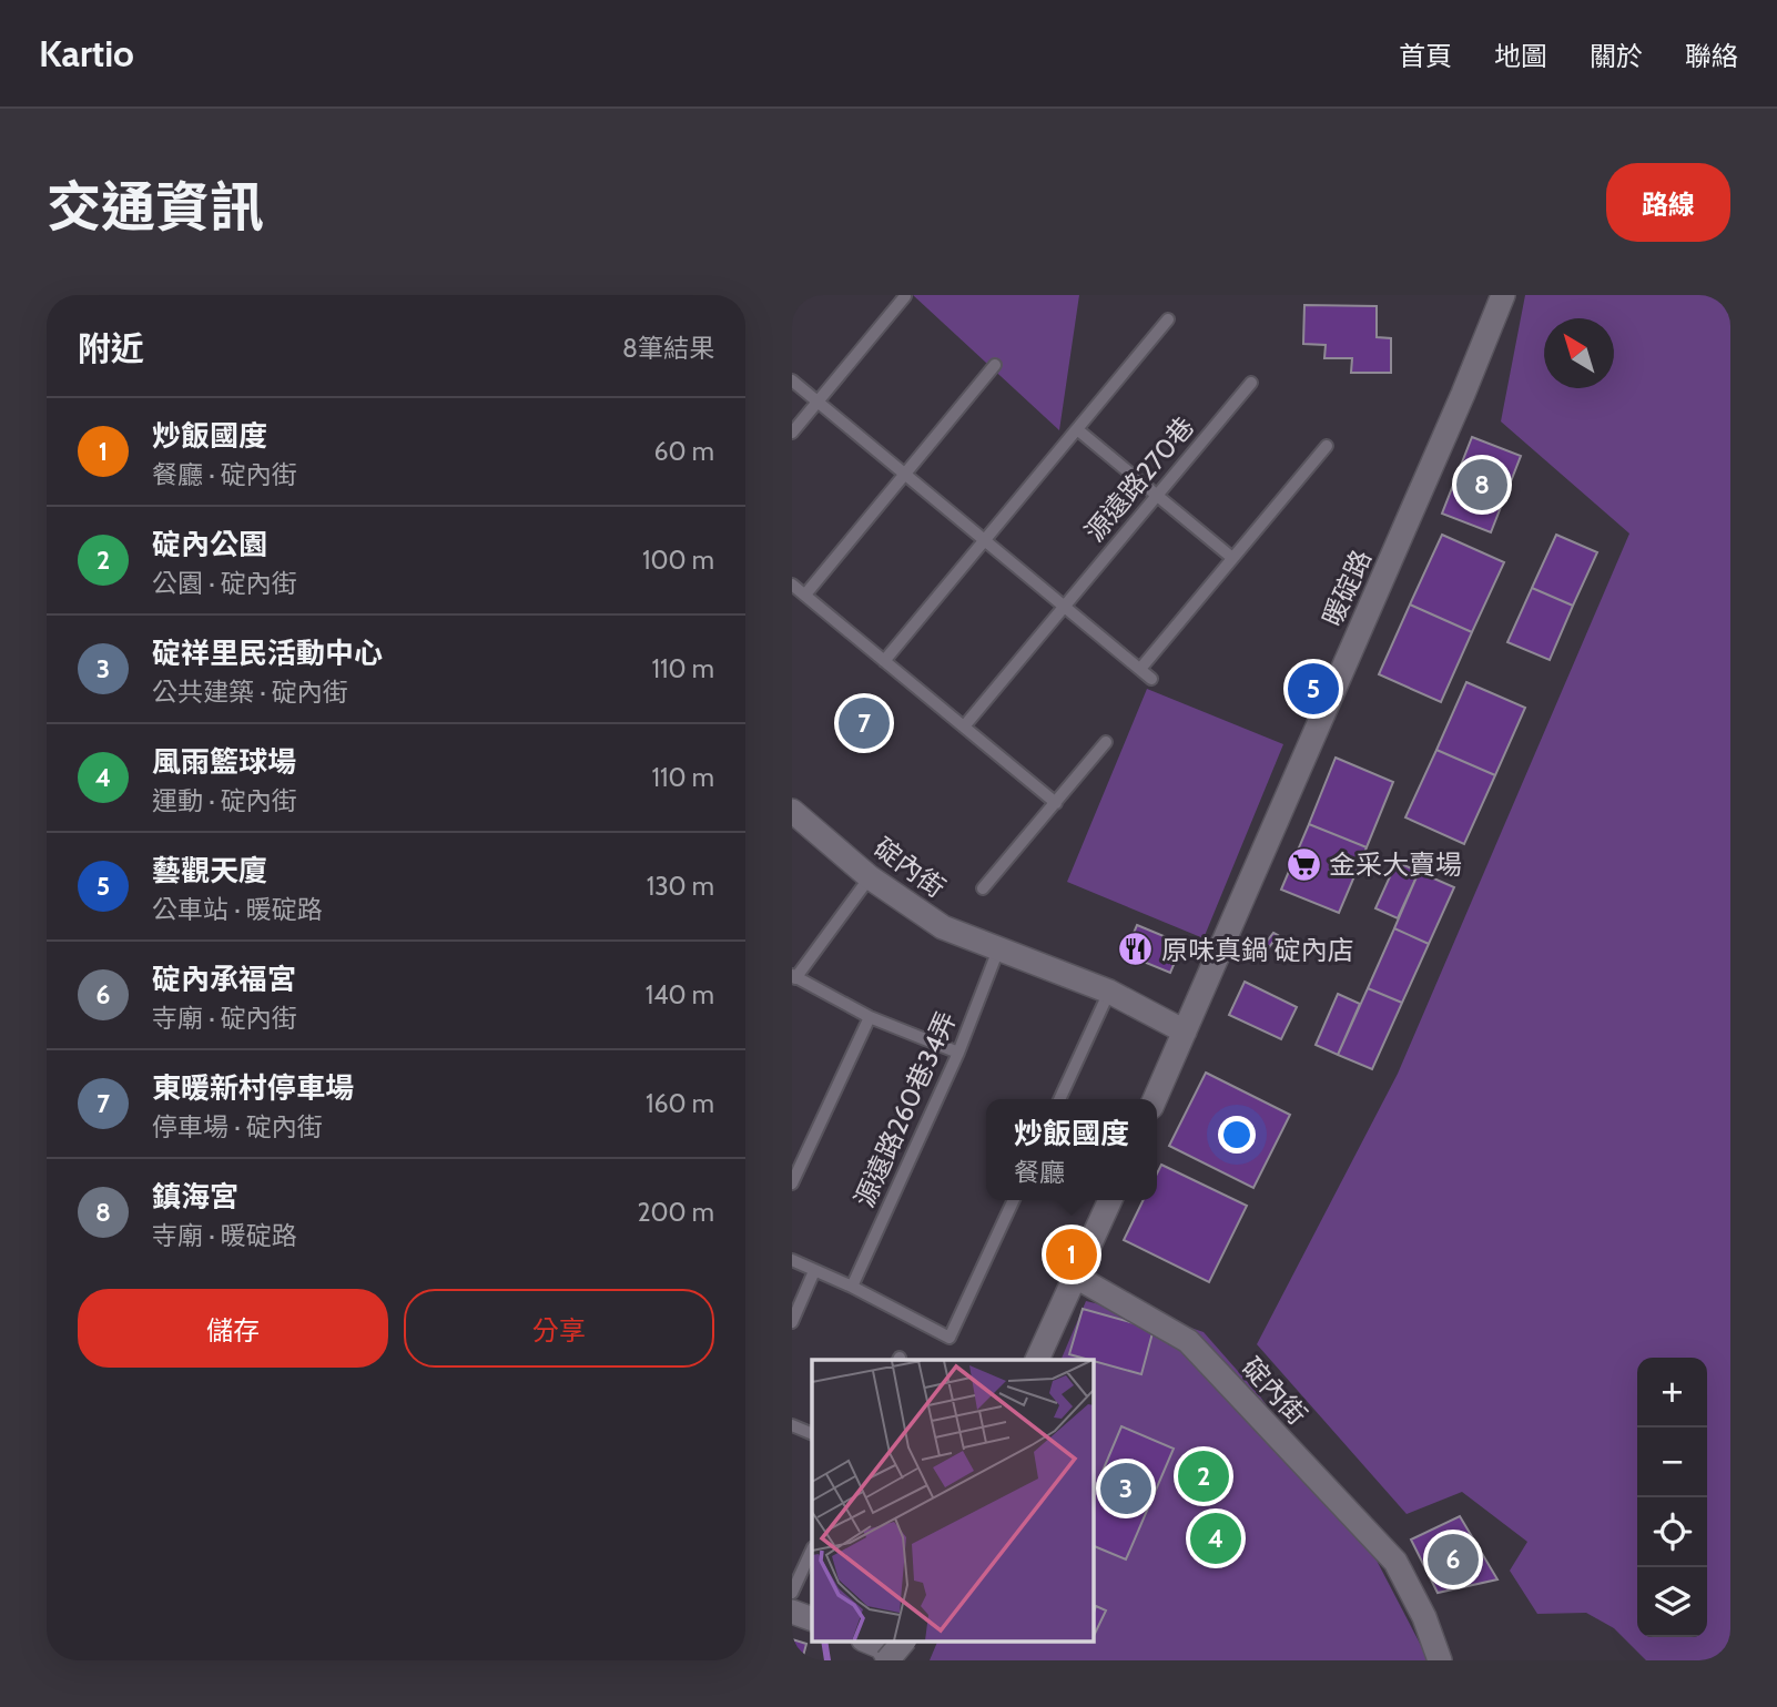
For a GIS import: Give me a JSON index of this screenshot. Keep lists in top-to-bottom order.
{
  "streets": {
    "street": ["暖碇路", "碇內街"],
    "lane": ["源遠路270巷", "源遠路260巷34弄"]
  },
  "crossings": [
    ["暖碇路", "碇內街"],
    ["碇內街", "源遠路260巷34弄"]
  ],
  "places": {
    "supermarket": ["金采大賣場"],
    "restaurant": ["原味真鍋 碇內店"]
  },
  "north": "top left",
  "page": {
    "header": "Kartio",
    "nav": [
      "首頁",
      "地圖",
      "關於",
      "聯絡"
    ],
    "title": "交通資訊",
    "buttons": [
      "路線",
      ["儲存", "分享"]
    ],
    "heading": ["附近", "8筆結果"],
    "list": [
      {
        "mark": "1",
        "name": "炒飯國度",
        "note": "餐廳 · 碇內街",
        "value": "60 m"
      },
      {
        "mark": "2",
        "name": "碇內公園",
        "note": "公園 · 碇內街",
        "value": "100 m"
      },
      {
        "mark": "3",
        "name": "碇祥里民活動中心",
        "note": "公共建築 · 碇內街",
        "value": "110 m"
      },
      {
        "mark": "4",
        "name": "風雨籃球場",
        "note": "運動 · 碇內街",
        "value": "110 m"
      },
      {
        "mark": "5",
        "name": "藝觀天廈",
        "note": "公車站 · 暖碇路",
        "value": "130 m"
      },
      {
        "mark": "6",
        "name": "碇內承福宮",
        "note": "寺廟 · 碇內街",
        "value": "140 m"
      },
      {
        "mark": "7",
        "name": "東暖新村停車場",
        "note": "停車場 · 碇內街",
        "value": "160 m"
      },
      {
        "mark": "8",
        "name": "鎮海宮",
        "note": "寺廟 · 暖碇路",
        "value": "200 m"
      }
    ],
    "pins": [
      "8",
      "5",
      "7",
      "1",
      "2",
      "3",
      "4",
      "6"
    ],
    "popup": ["炒飯國度", "餐廳"],
    "map_buttons": ["+", "−"]
  }
}
